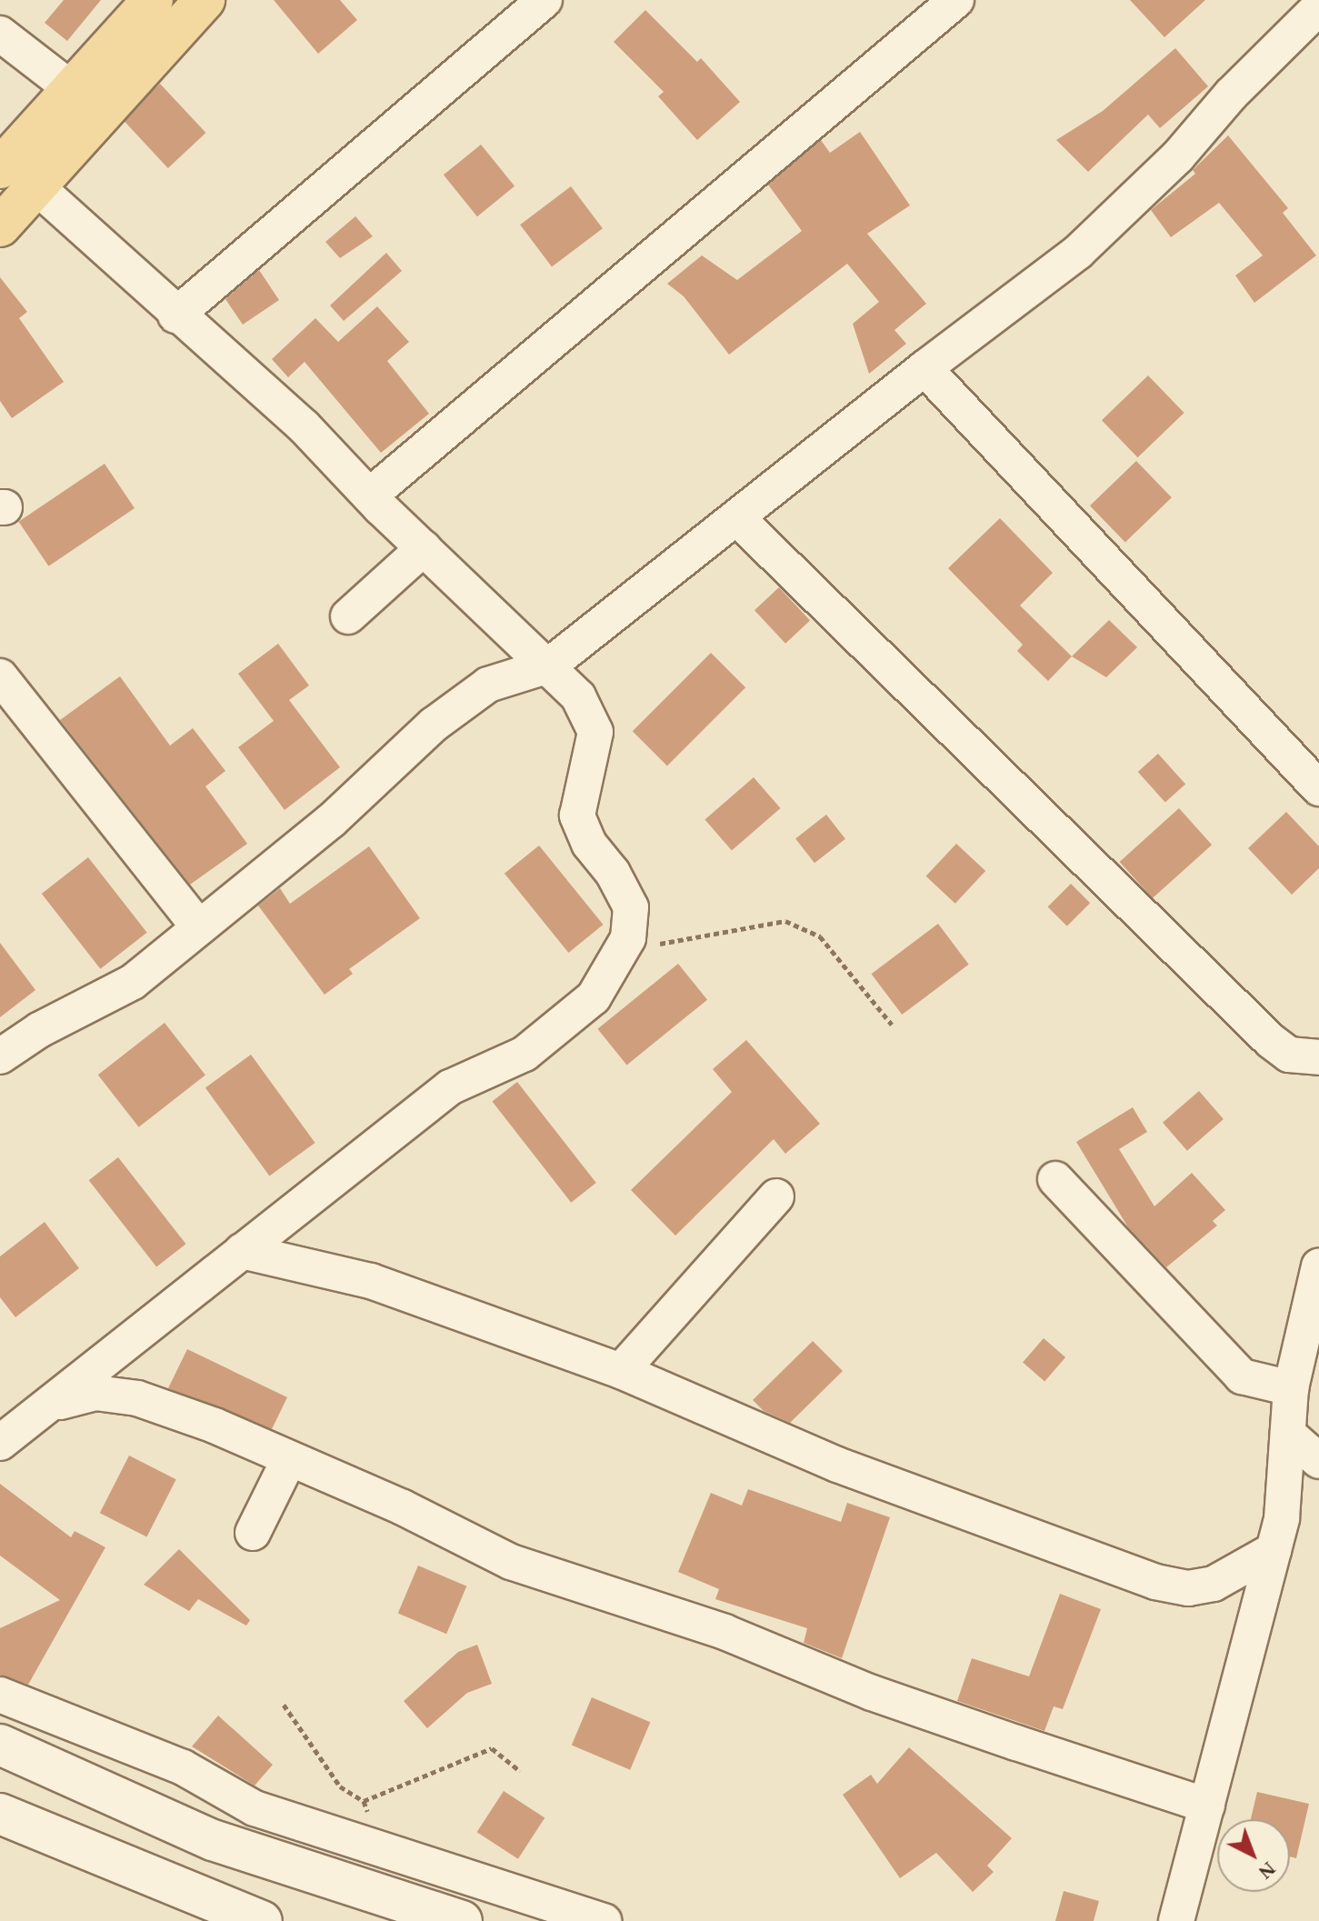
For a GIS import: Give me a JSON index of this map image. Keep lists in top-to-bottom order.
{
  "north": "bottom right"
}
